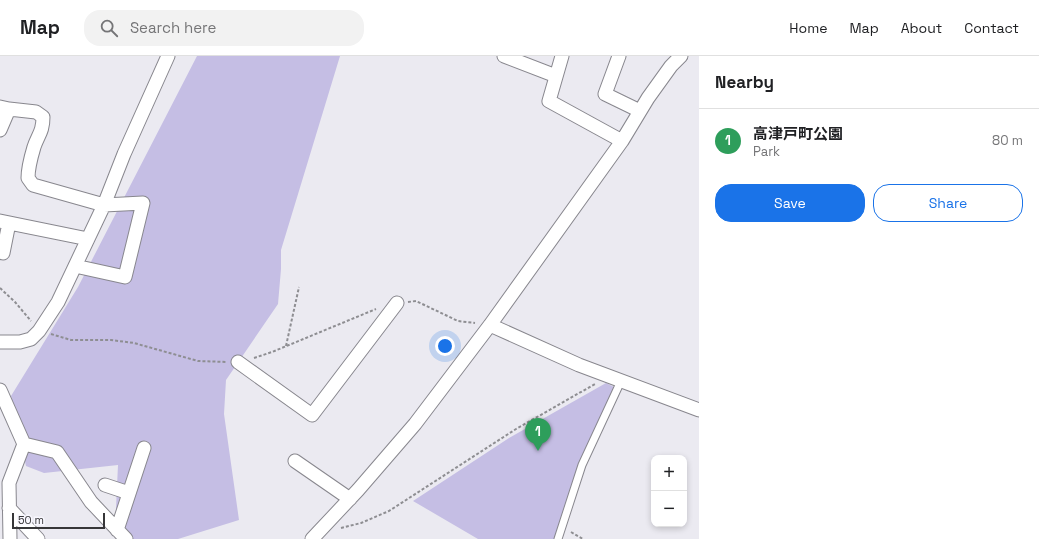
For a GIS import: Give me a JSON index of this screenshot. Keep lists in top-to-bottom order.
{
  "scale_bar": "50 m",
  "page": {
    "header": "Map",
    "search": "Search here",
    "nav": [
      "Home",
      "Map",
      "About",
      "Contact"
    ],
    "heading": "Nearby",
    "list": [
      {
        "mark": "1",
        "name": "高津戸町公園",
        "note": "Park",
        "value": "80 m"
      }
    ],
    "buttons": ["Save", "Share"],
    "pins": "1",
    "map_buttons": ["+", "−"],
    "scale": "50 m"
  }
}
